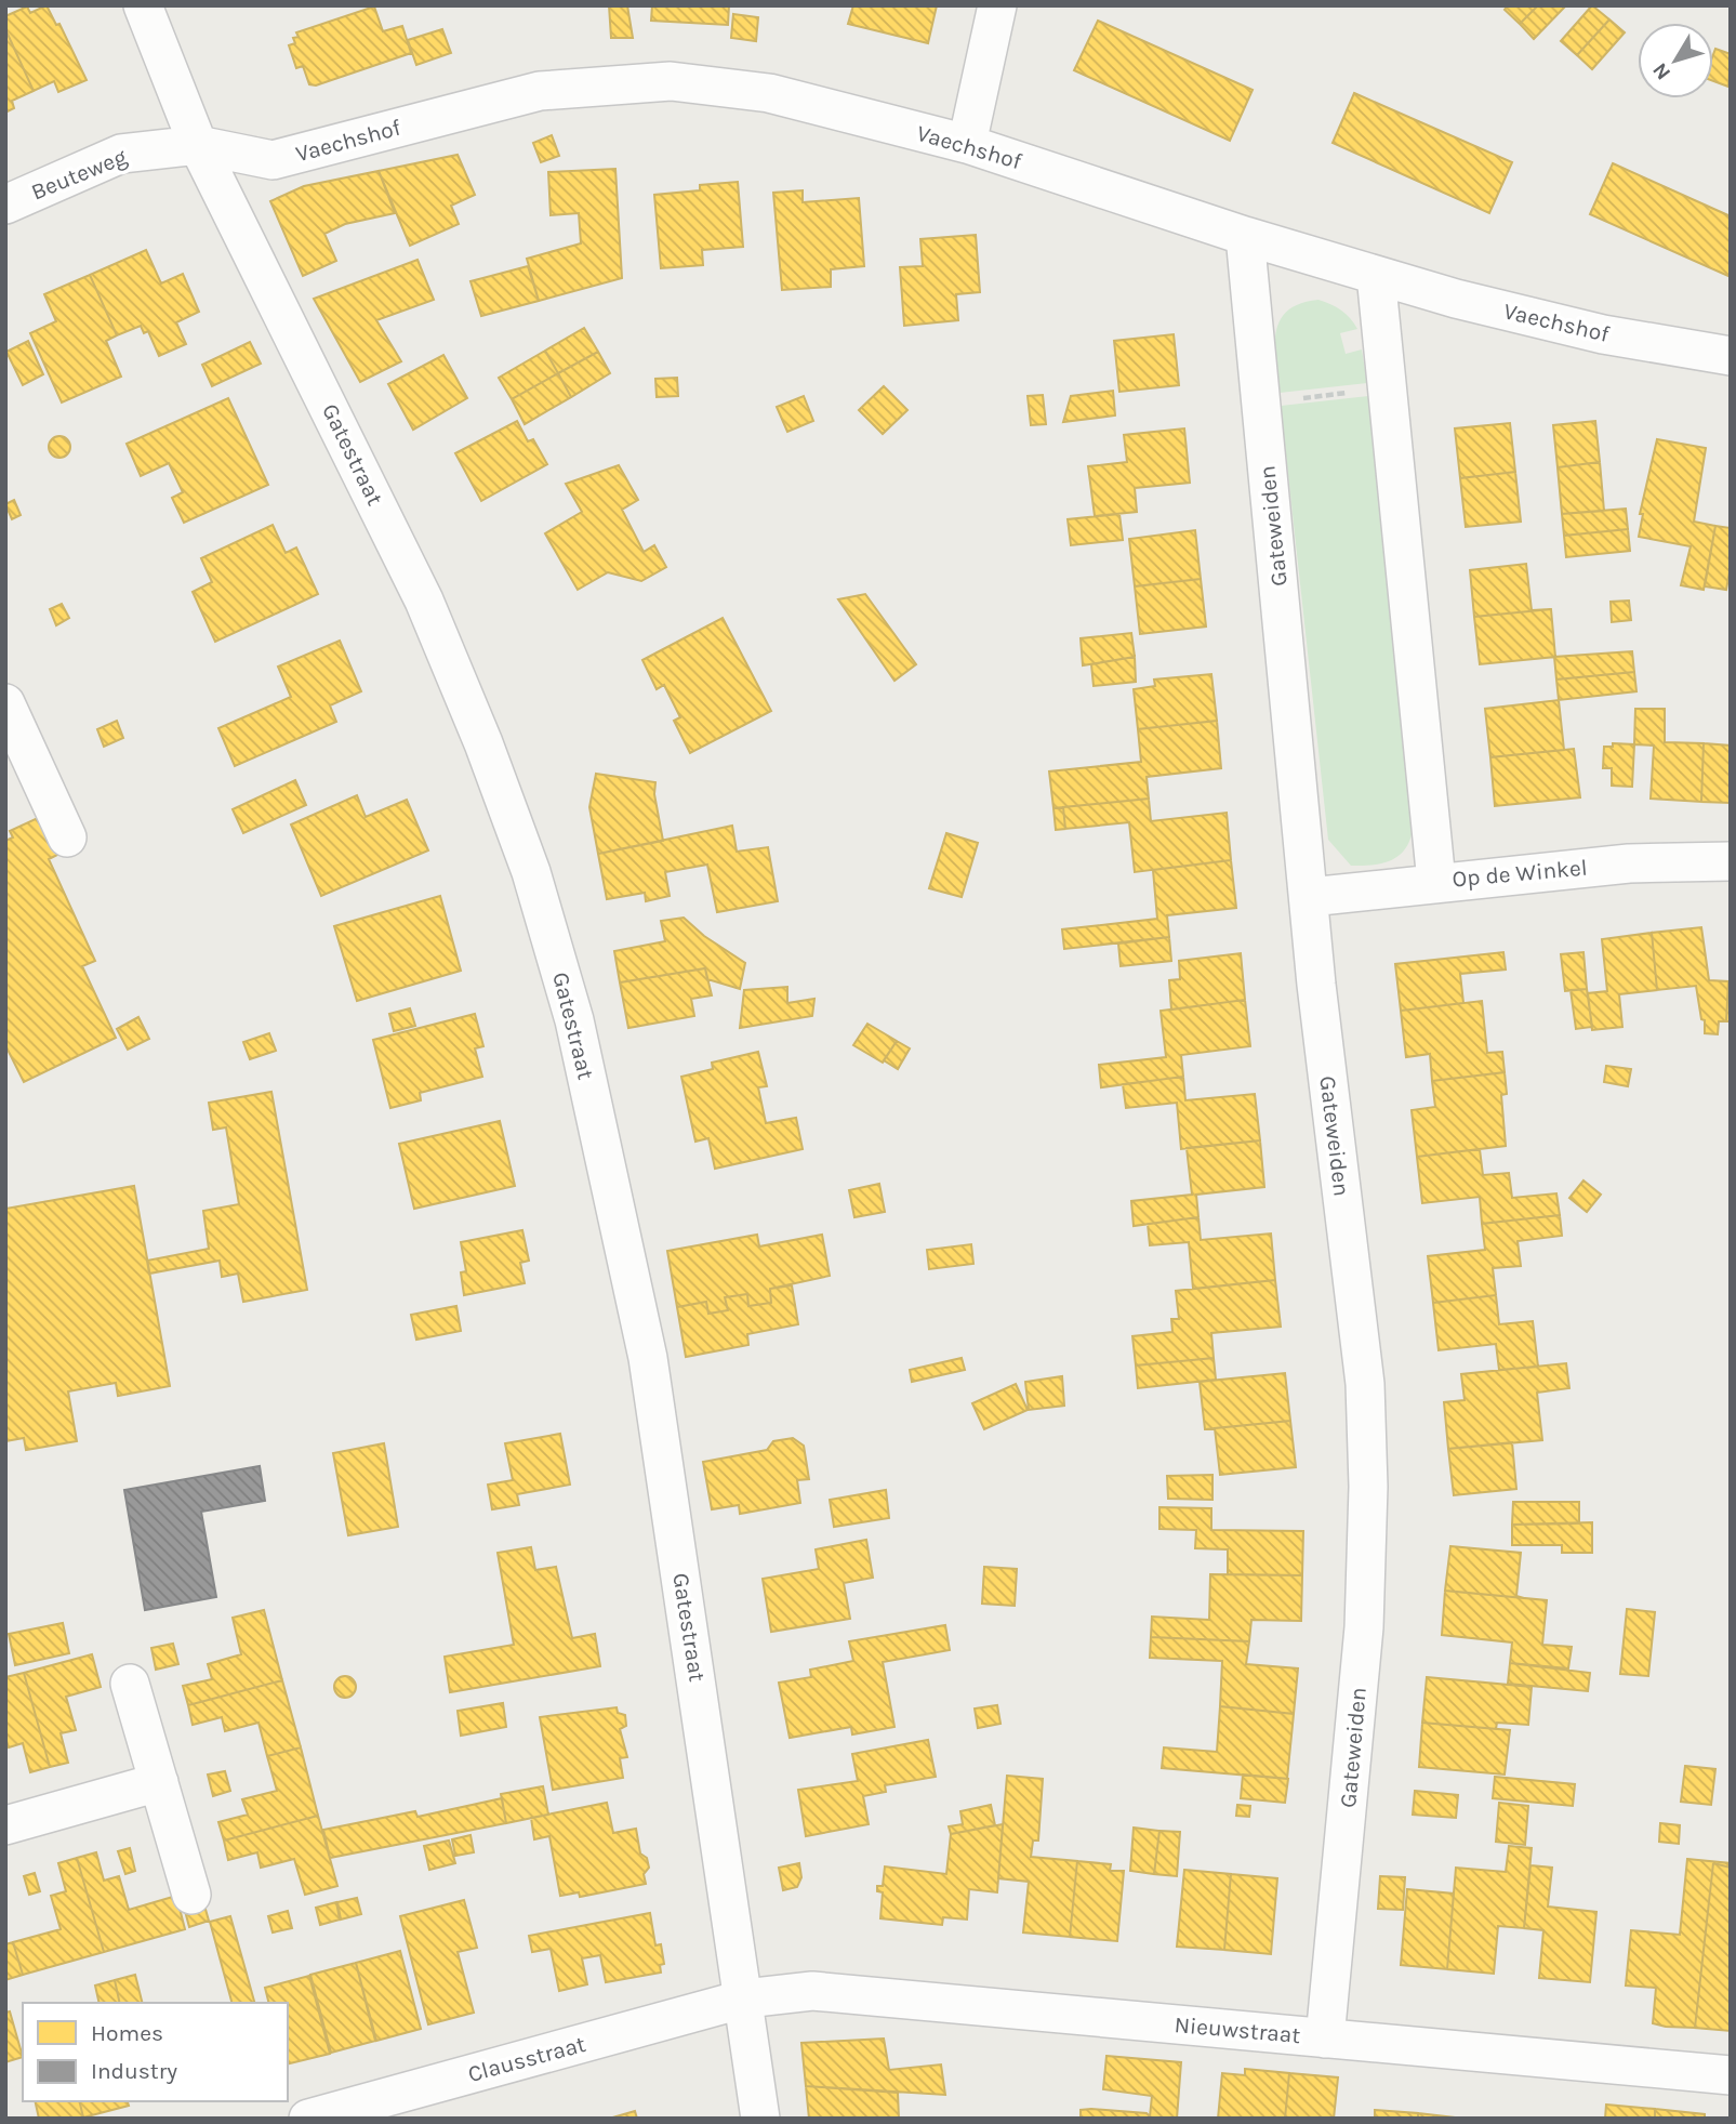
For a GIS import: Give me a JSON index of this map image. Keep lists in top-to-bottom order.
{
  "streets": {
    "street": [
      "Vaechshof",
      "Beuteweg",
      "Gatestraat",
      "Gateweiden",
      "Op de Winkel",
      "Nieuwstraat",
      "Clausstraat"
    ]
  },
  "crossings": [
    ["Vaechshof", "Beuteweg"],
    ["Vaechshof", "Gatestraat"],
    ["Vaechshof", "Gateweiden"],
    ["Beuteweg", "Gatestraat"],
    ["Gatestraat", "Nieuwstraat"],
    ["Gatestraat", "Clausstraat"],
    ["Gateweiden", "Op de Winkel"],
    ["Gateweiden", "Nieuwstraat"],
    ["Nieuwstraat", "Clausstraat"]
  ],
  "legend": ["Homes", "Industry"],
  "north": "bottom left"
}
